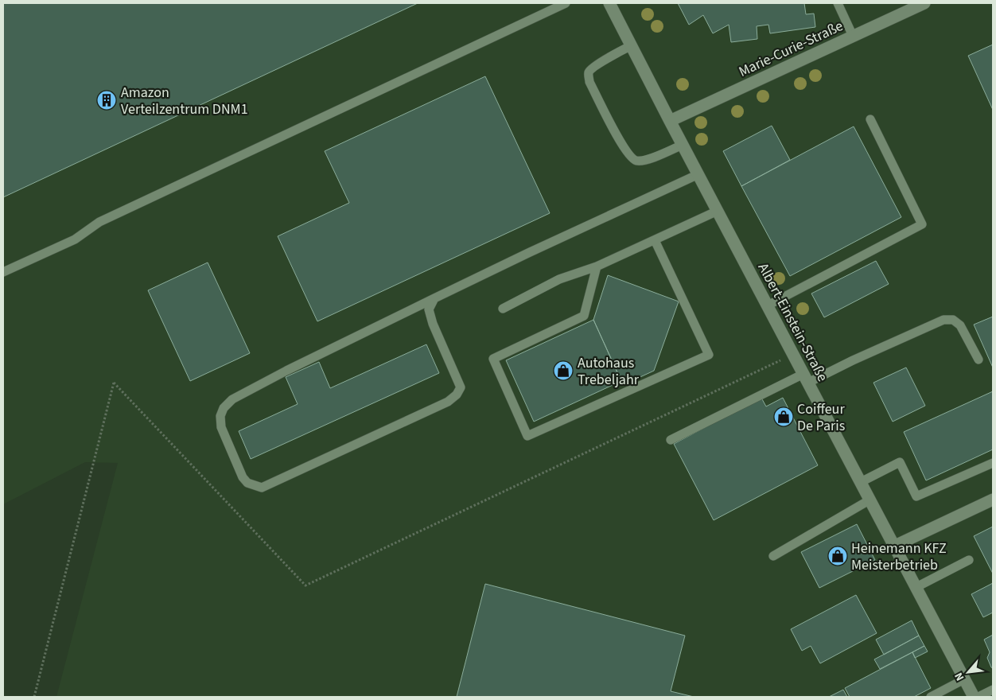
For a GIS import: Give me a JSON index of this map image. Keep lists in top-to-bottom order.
{
  "streets": {
    "street": ["Marie-Curie-Straße", "Albert-Einstein-Straße"]
  },
  "crossings": [
    ["Marie-Curie-Straße", "Albert-Einstein-Straße"]
  ],
  "places": {
    "building": ["Amazon Verteilzentrum DNM1"],
    "shop": ["Autohaus Trebeljahr", "Coiffeur De Paris", "Heinemann KFZ Meisterbetrieb"]
  },
  "north": "bottom left"
}
